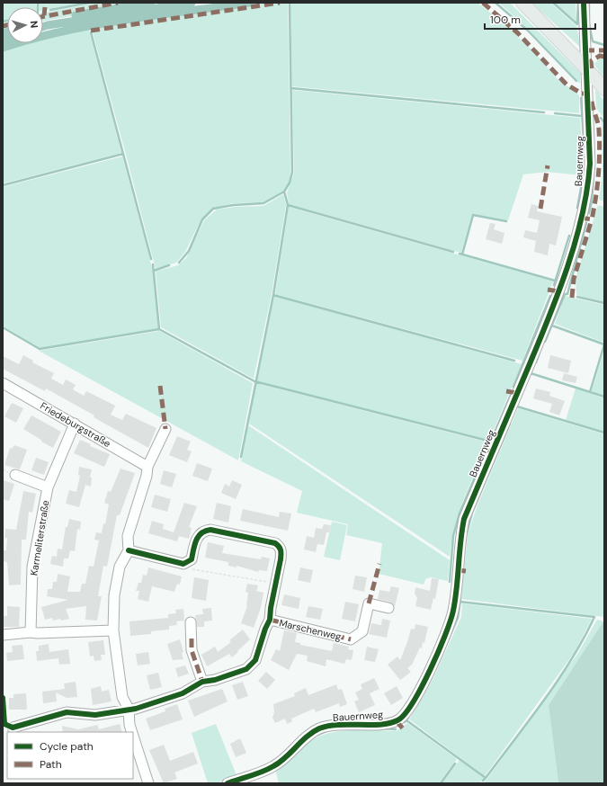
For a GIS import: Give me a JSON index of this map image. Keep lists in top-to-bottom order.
{
  "streets": {
    "street": [
      "Bauernweg",
      "Friedeburgstraße",
      "Karmeliterstraße",
      "Marschenweg"
    ]
  },
  "crossings": [
    ["Friedeburgstraße", "Karmeliterstraße"]
  ],
  "legend": ["Cycle path", "Path"],
  "scale_bar": "100 m",
  "north": "right"
}
